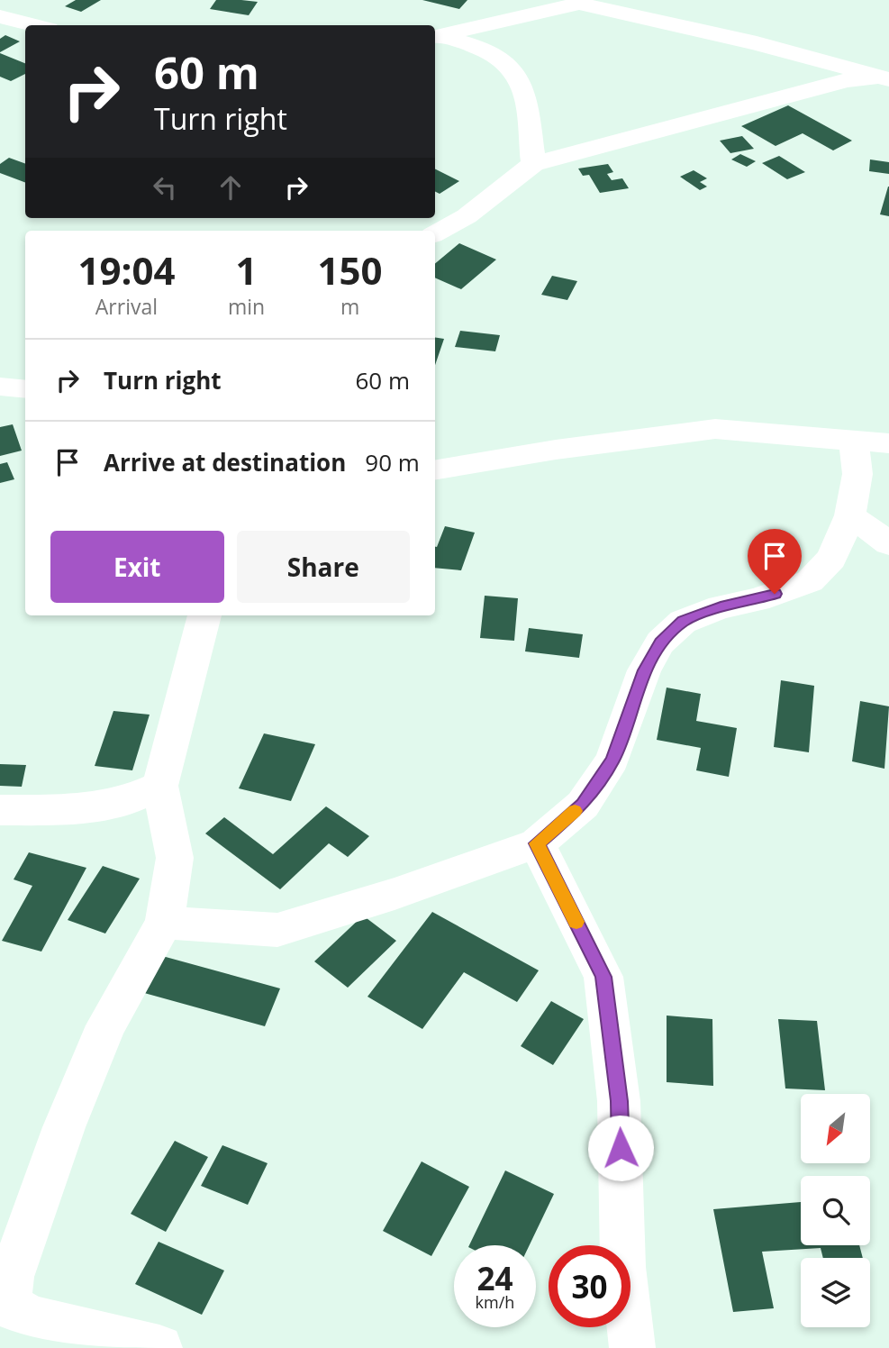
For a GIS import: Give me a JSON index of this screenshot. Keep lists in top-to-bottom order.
{
  "north": "bottom left",
  "page": {
    "turn": ["60 m", "Turn right"],
    "eta": [
      "19:04",
      "Arrival",
      "1",
      "min",
      "150",
      "m"
    ],
    "list": [
      {
        "name": "Turn right",
        "value": "60 m"
      },
      {
        "name": "Arrive at destination",
        "value": "90 m"
      }
    ],
    "buttons": ["Exit", "Share"],
    "speed": "24 km/h",
    "limit": "30"
  }
}
